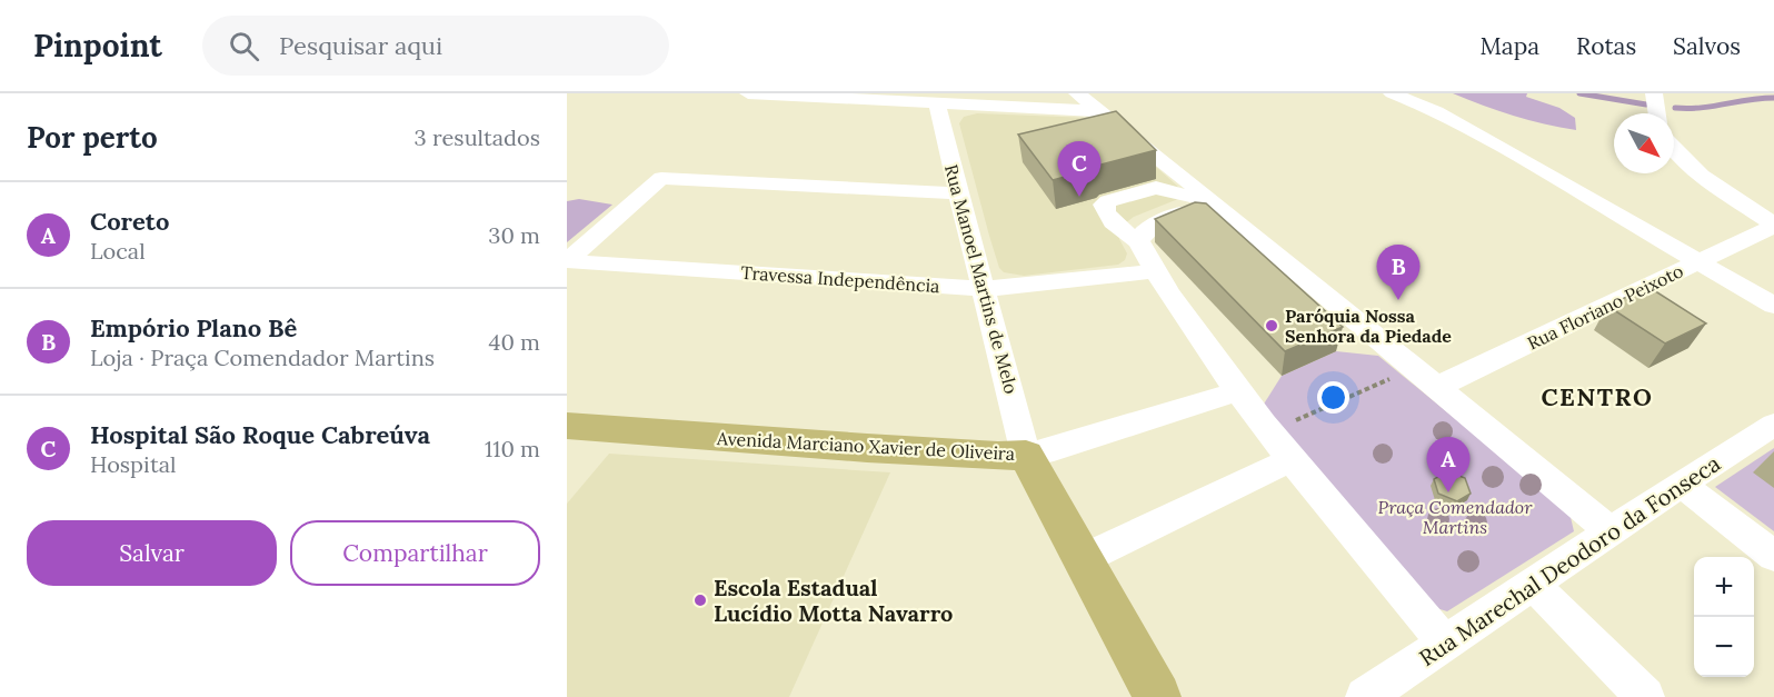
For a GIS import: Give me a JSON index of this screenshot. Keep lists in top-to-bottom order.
{
  "streets": {
    "main road": ["Avenida Marciano Xavier de Oliveira"],
    "street": [
      "Travessa Independência",
      "Rua Manoel Martins de Melo",
      "Rua Floriano Peixoto",
      "Rua Marechal Deodoro da Fonseca"
    ]
  },
  "crossings": [
    ["Travessa Independência", "Rua Manoel Martins de Melo"],
    ["Rua Manoel Martins de Melo", "Avenida Marciano Xavier de Oliveira"]
  ],
  "districts": ["CENTRO"],
  "parks": ["Praça Comendador Martins"],
  "places": ["Paróquia Nossa Senhora da Piedade", "Escola Estadual Lucídio Motta Navarro"],
  "north": "bottom right",
  "page": {
    "header": "Pinpoint",
    "search": "Pesquisar aqui",
    "nav": ["Mapa", "Rotas", "Salvos"],
    "heading": ["Por perto", "3 resultados"],
    "pins": ["C", "B", "A"],
    "list": [
      {
        "mark": "A",
        "name": "Coreto",
        "note": "Local",
        "value": "30 m"
      },
      {
        "mark": "B",
        "name": "Empório Plano Bê",
        "note": "Loja · Praça Comendador Martins",
        "value": "40 m"
      },
      {
        "mark": "C",
        "name": "Hospital São Roque Cabreúva",
        "note": "Hospital",
        "value": "110 m"
      }
    ],
    "buttons": ["Salvar", "Compartilhar"],
    "map_buttons": ["+", "−"]
  }
}
